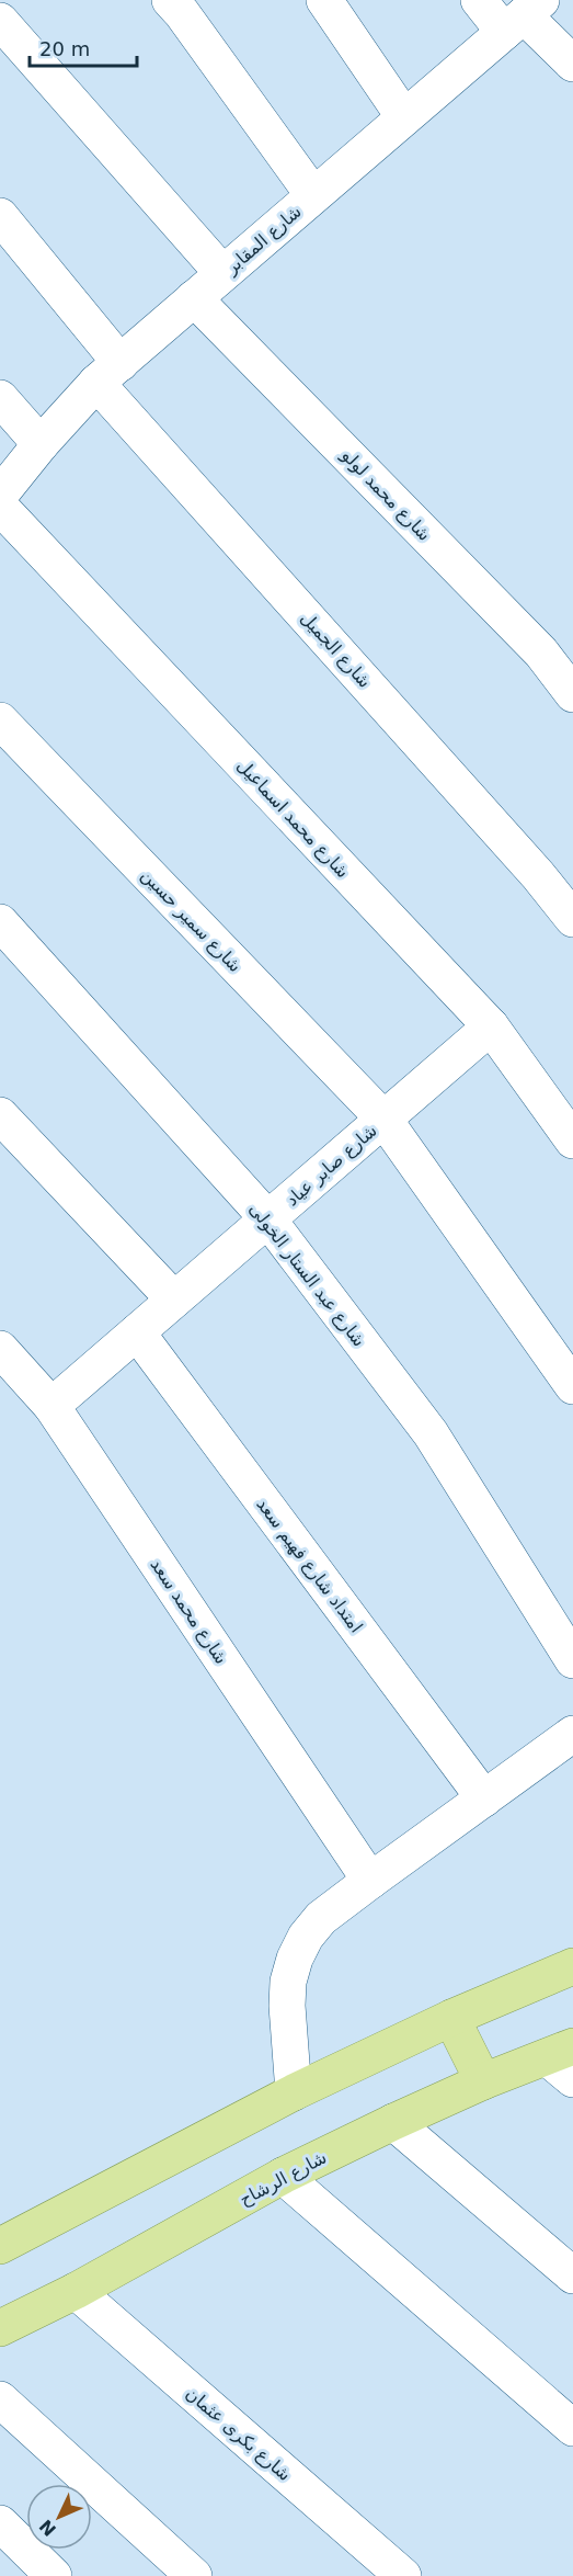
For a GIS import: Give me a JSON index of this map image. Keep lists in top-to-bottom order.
{
  "streets": {
    "main road": ["شارع الرشاح"],
    "street": [
      "شارع المقابر",
      "شارع محمد لولو",
      "شارع الجميل",
      "شارع محمد اسماعيل",
      "شارع سمير حسين",
      "شارع صابر عياد",
      "شارع عبد الستار الخولى",
      "امتداد شارع فهيم سعد",
      "شارع محمد سعد",
      "شارع بكرى عثمان"
    ]
  },
  "crossings": [
    ["شارع المقابر", "شارع محمد لولو"],
    ["شارع المقابر", "شارع الجميل"],
    ["شارع محمد اسماعيل", "شارع صابر عياد"],
    ["شارع سمير حسين", "شارع صابر عياد"],
    ["شارع صابر عياد", "شارع عبد الستار الخولى"],
    ["شارع صابر عياد", "امتداد شارع فهيم سعد"],
    ["شارع صابر عياد", "شارع محمد سعد"],
    ["شارع الرشاح", "شارع بكرى عثمان"]
  ],
  "scale_bar": "20 m",
  "north": "bottom left"
}
